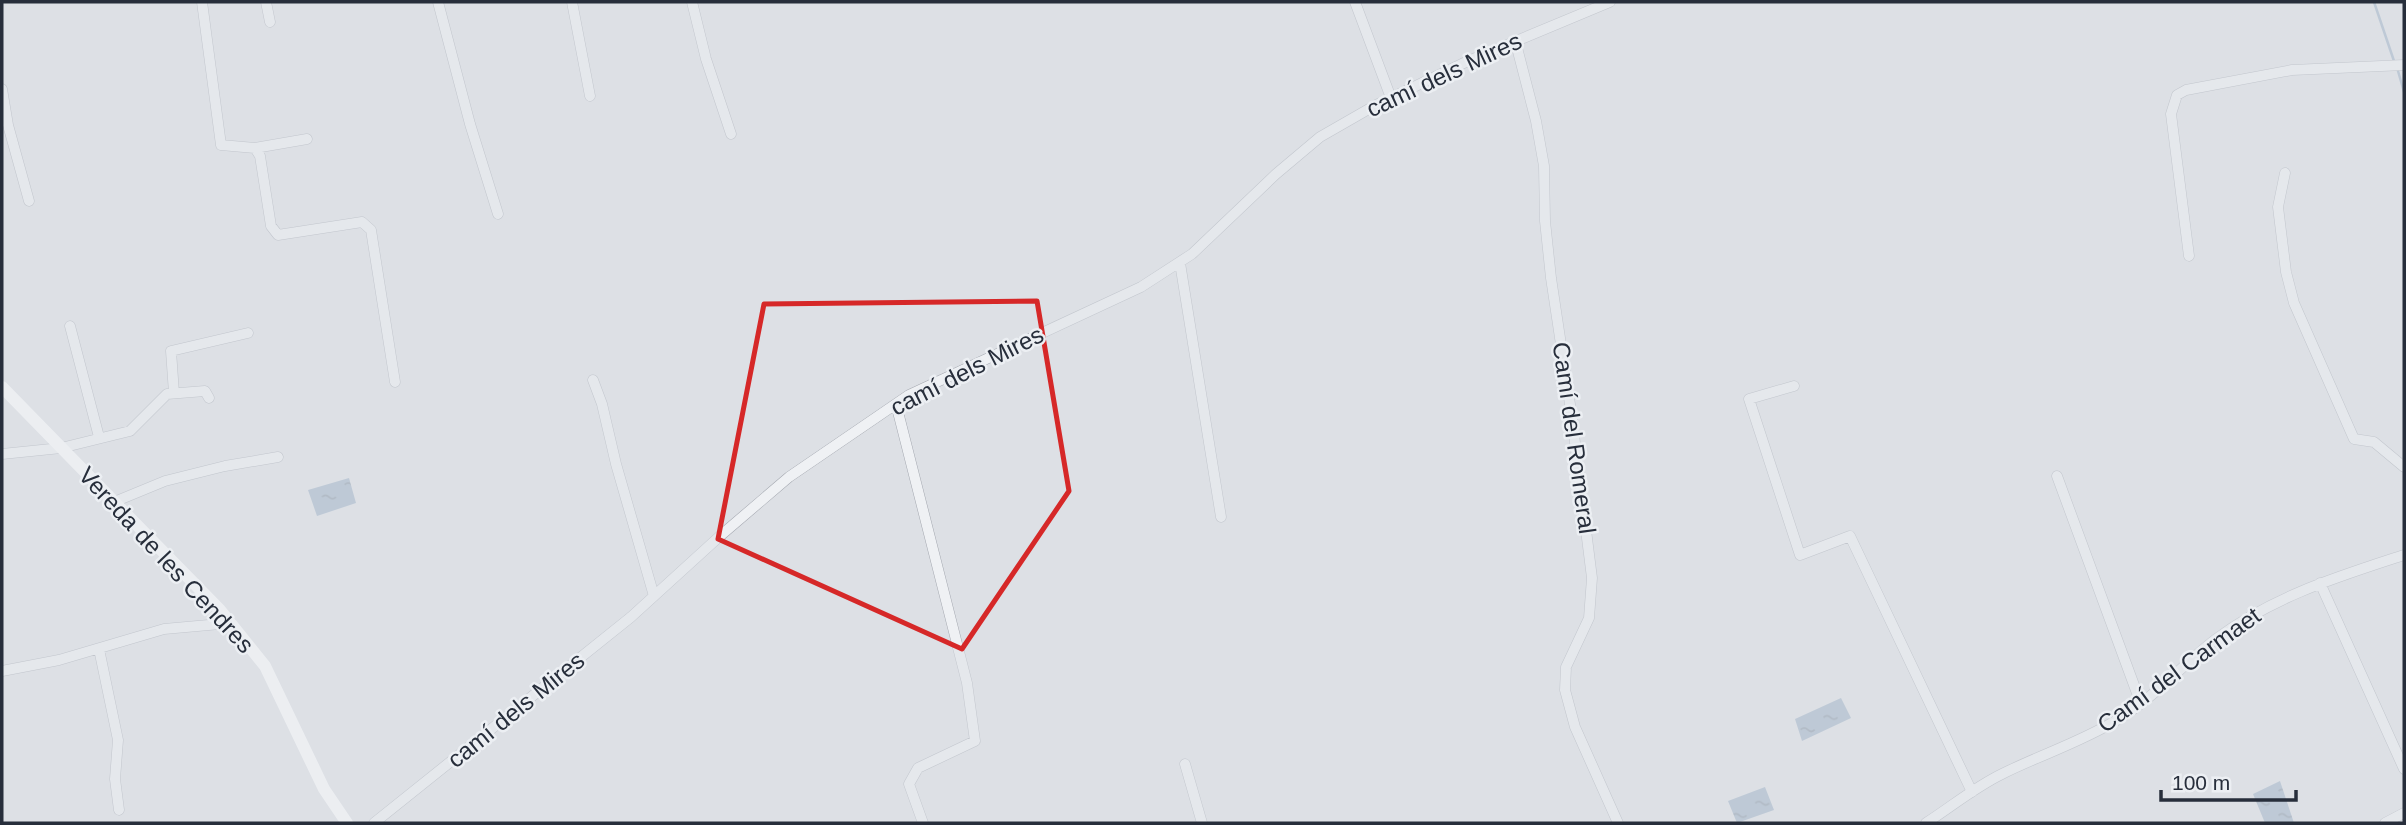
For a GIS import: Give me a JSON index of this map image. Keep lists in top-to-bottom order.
{
  "streets": {
    "main road": ["Vereda de les Cendres"],
    "street": ["camí dels Mires", "Camí del Romeral", "Camí del Carmaet"]
  },
  "crossings": [
    ["camí dels Mires", "Camí del Romeral"]
  ],
  "scale_bar": "100 m"
}
